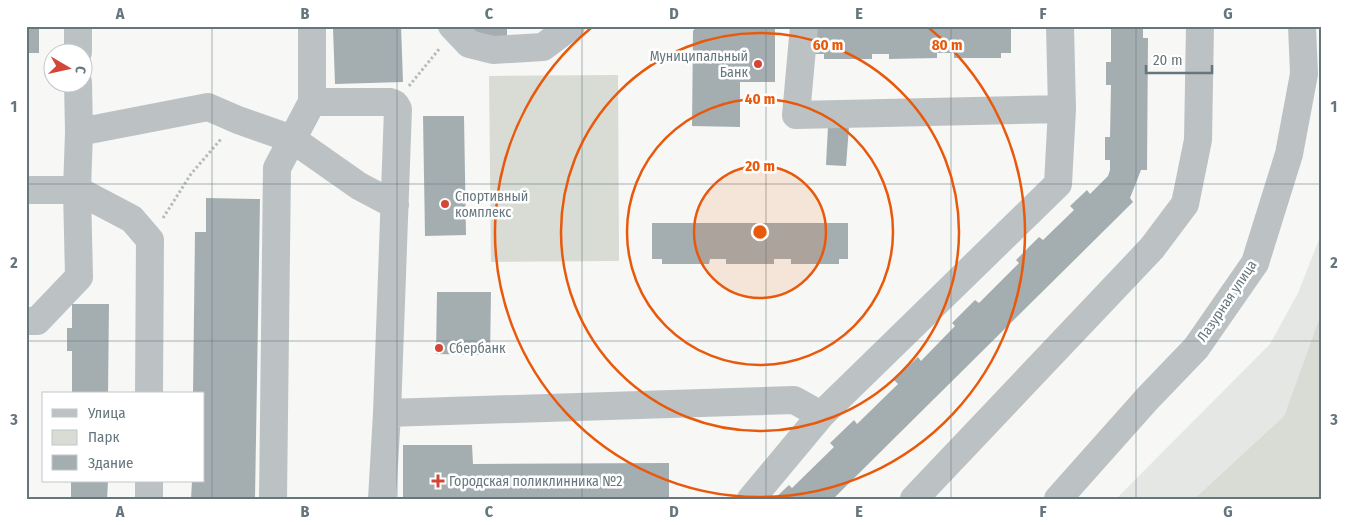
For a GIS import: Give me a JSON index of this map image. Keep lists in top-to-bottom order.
{
  "streets": {
    "street": ["Лазурная улица"]
  },
  "places": {
    "other": ["Муниципальный Банк", "Спортивный комплекс", "Сбербанк"],
    "health": ["Городская поликлинника №2"]
  },
  "legend": ["Улица", "Парк", "Здание"],
  "scale_bar": "20 m",
  "north": "right",
  "grid": {
    "columns": [
      "A",
      "B",
      "C",
      "D",
      "E",
      "F",
      "G"
    ],
    "rows": ["1", "2", "3"]
  },
  "rings": [
    "80 m",
    "60 m",
    "40 m",
    "20 m"
  ]
}
